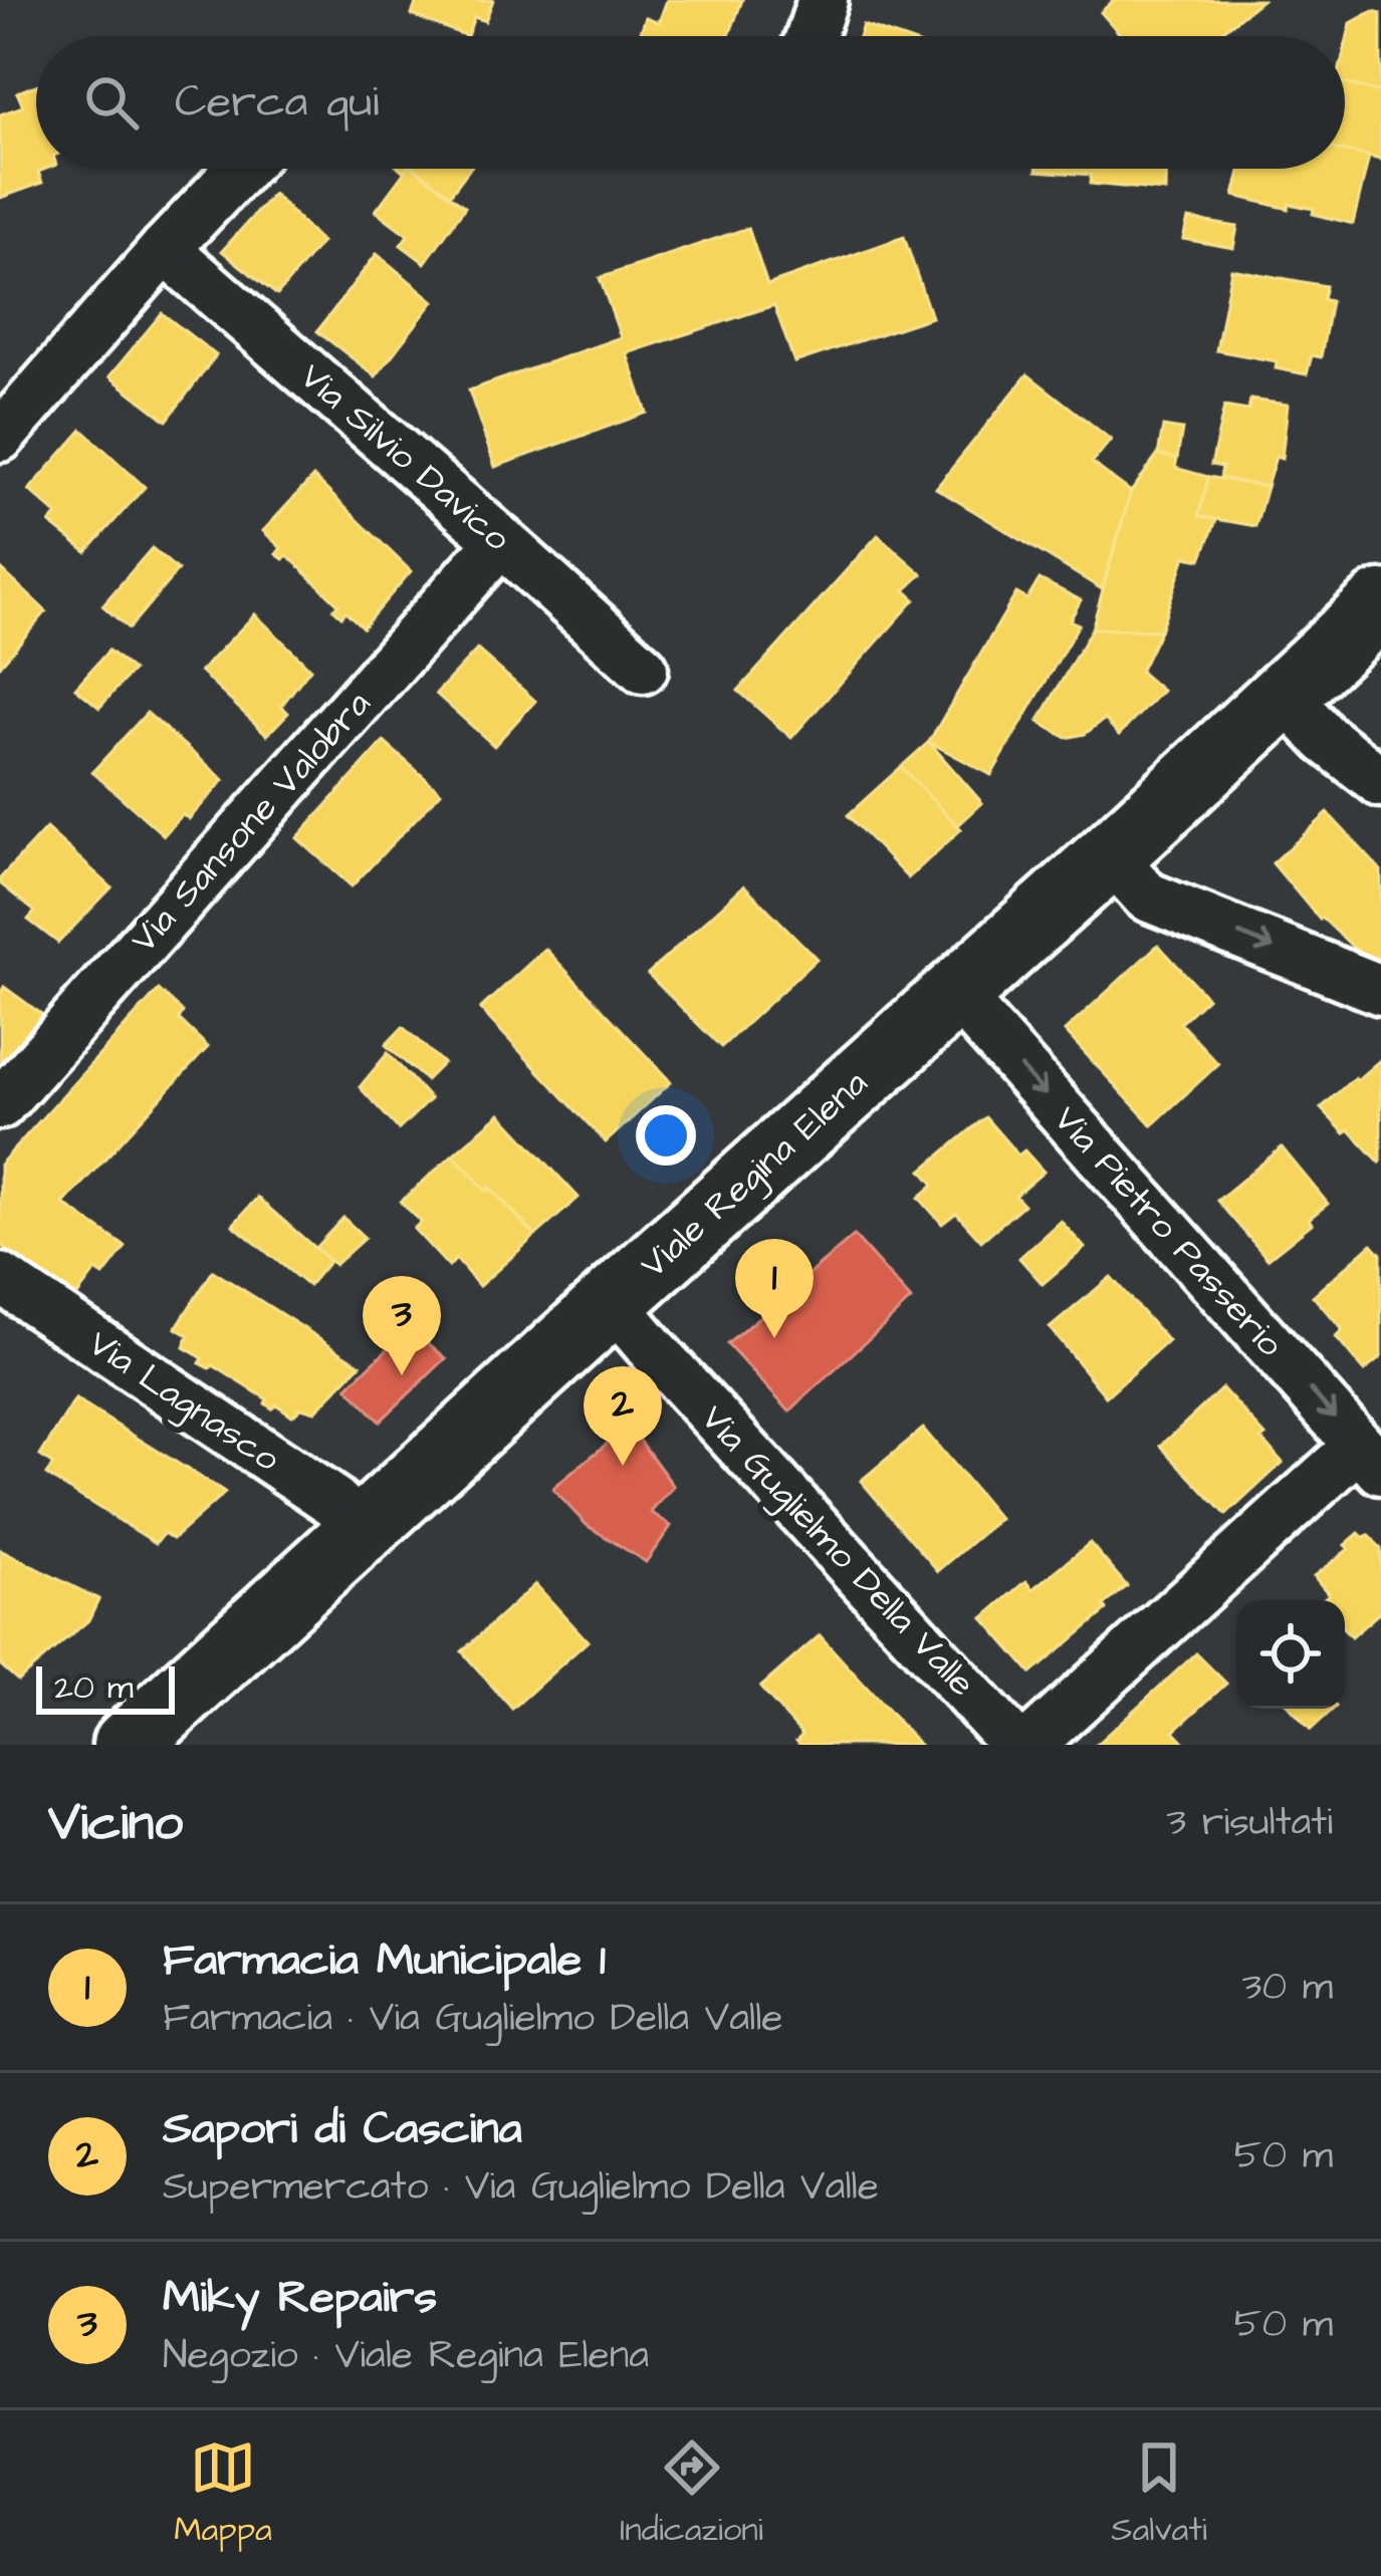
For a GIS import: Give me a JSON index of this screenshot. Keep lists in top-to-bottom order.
{
  "streets": {
    "main road": ["Viale Regina Elena"],
    "street": [
      "Via Silvio Davico",
      "Via Sansone Valobra",
      "Via Pietro Passerio",
      "Via Lagnasco",
      "Via Guglielmo Della Valle"
    ]
  },
  "crossings": [
    ["Via Silvio Davico", "Via Sansone Valobra"],
    ["Viale Regina Elena", "Via Pietro Passerio"],
    ["Viale Regina Elena", "Via Lagnasco"],
    ["Viale Regina Elena", "Via Guglielmo Della Valle"]
  ],
  "scale_bar": "20 m",
  "page": {
    "search": "Cerca qui",
    "pins": ["1", "3", "2"],
    "scale": "20 m",
    "heading": ["Vicino", "3 risultati"],
    "list": [
      {
        "mark": "1",
        "name": "Farmacia Municipale 1",
        "note": "Farmacia · Via Guglielmo Della Valle",
        "value": "30 m"
      },
      {
        "mark": "2",
        "name": "Sapori di Cascina",
        "note": "Supermercato · Via Guglielmo Della Valle",
        "value": "50 m"
      },
      {
        "mark": "3",
        "name": "Miky Repairs",
        "note": "Negozio · Viale Regina Elena",
        "value": "50 m"
      }
    ],
    "nav": ["Mappa", "Indicazioni", "Salvati"]
  }
}
